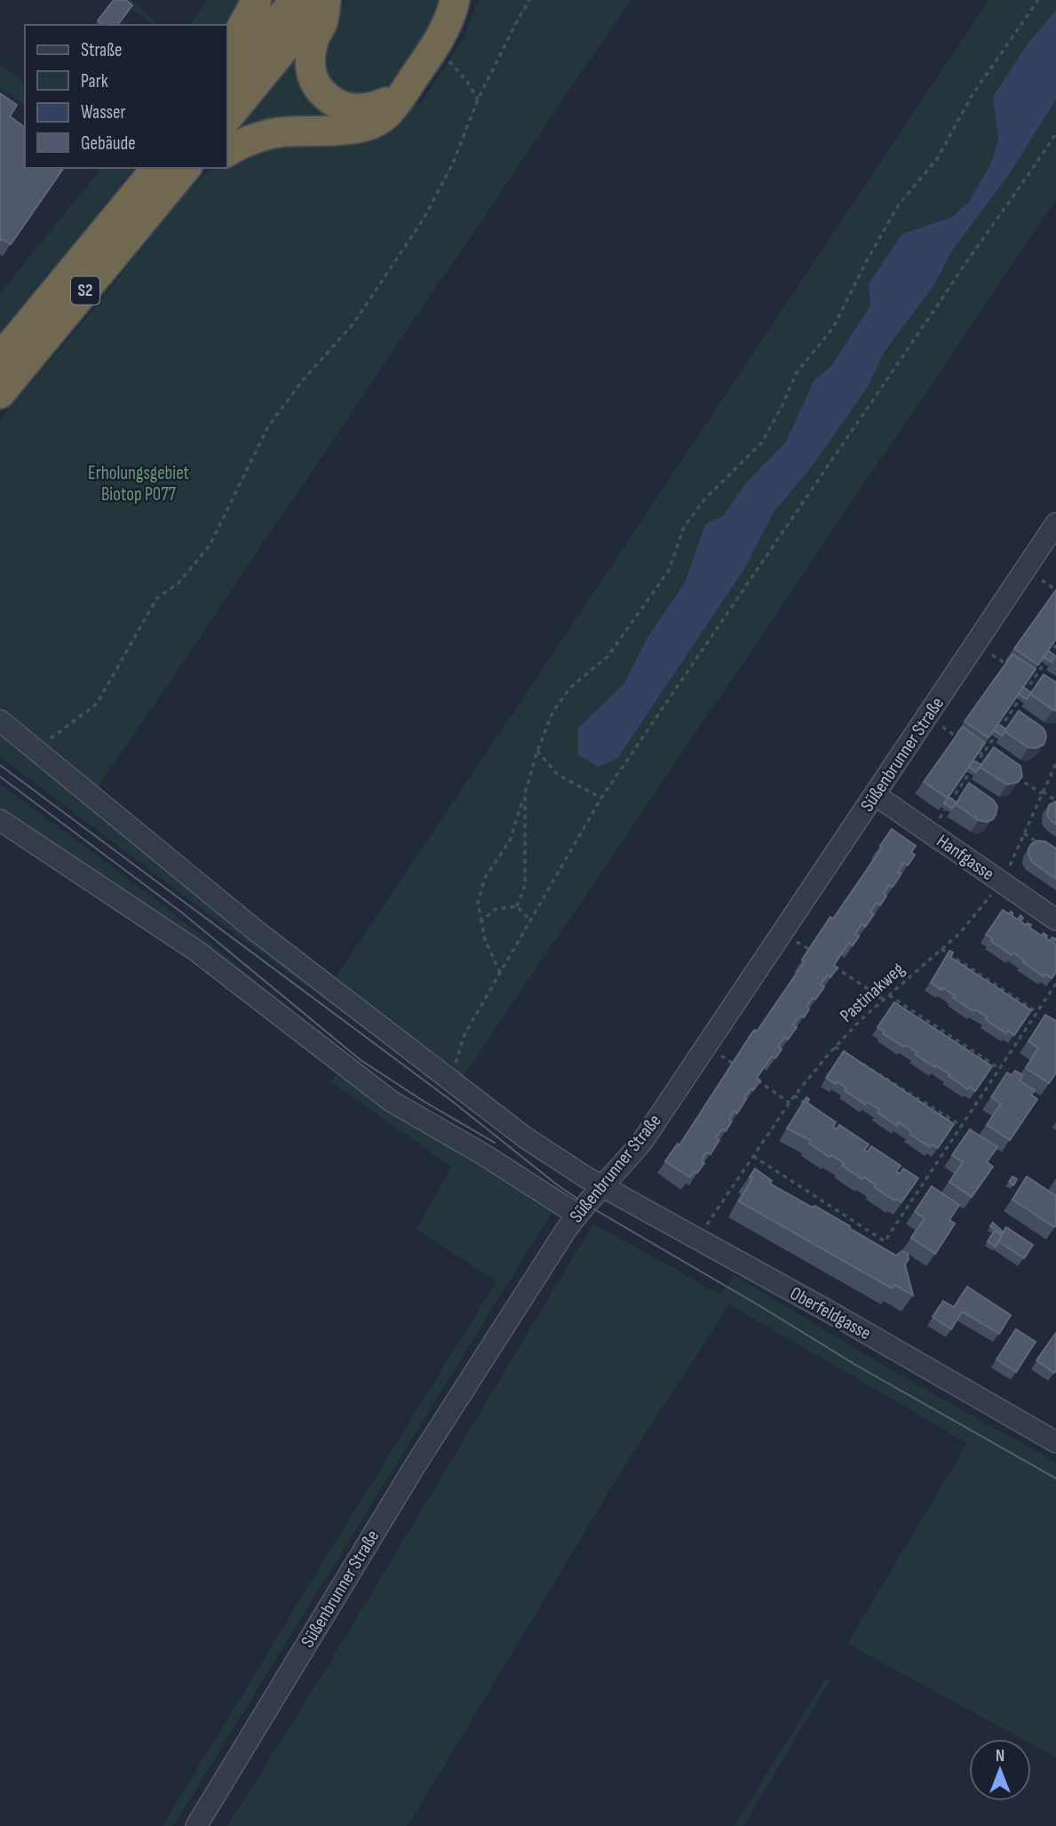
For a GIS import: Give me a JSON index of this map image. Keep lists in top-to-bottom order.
{
  "streets": {
    "highway": ["S2"],
    "street": ["Süßenbrunner Straße", "Hanfgasse", "Oberfeldgasse"],
    "path": ["Pastinakweg"]
  },
  "crossings": [
    ["Süßenbrunner Straße", "Hanfgasse"],
    ["Süßenbrunner Straße", "Oberfeldgasse"],
    ["Hanfgasse", "Pastinakweg"],
    ["Pastinakweg", "Oberfeldgasse"]
  ],
  "parks": ["Erholungsgebiet Biotop P077"],
  "legend": [
    "Straße",
    "Park",
    "Wasser",
    "Gebäude"
  ],
  "north": "top"
}
